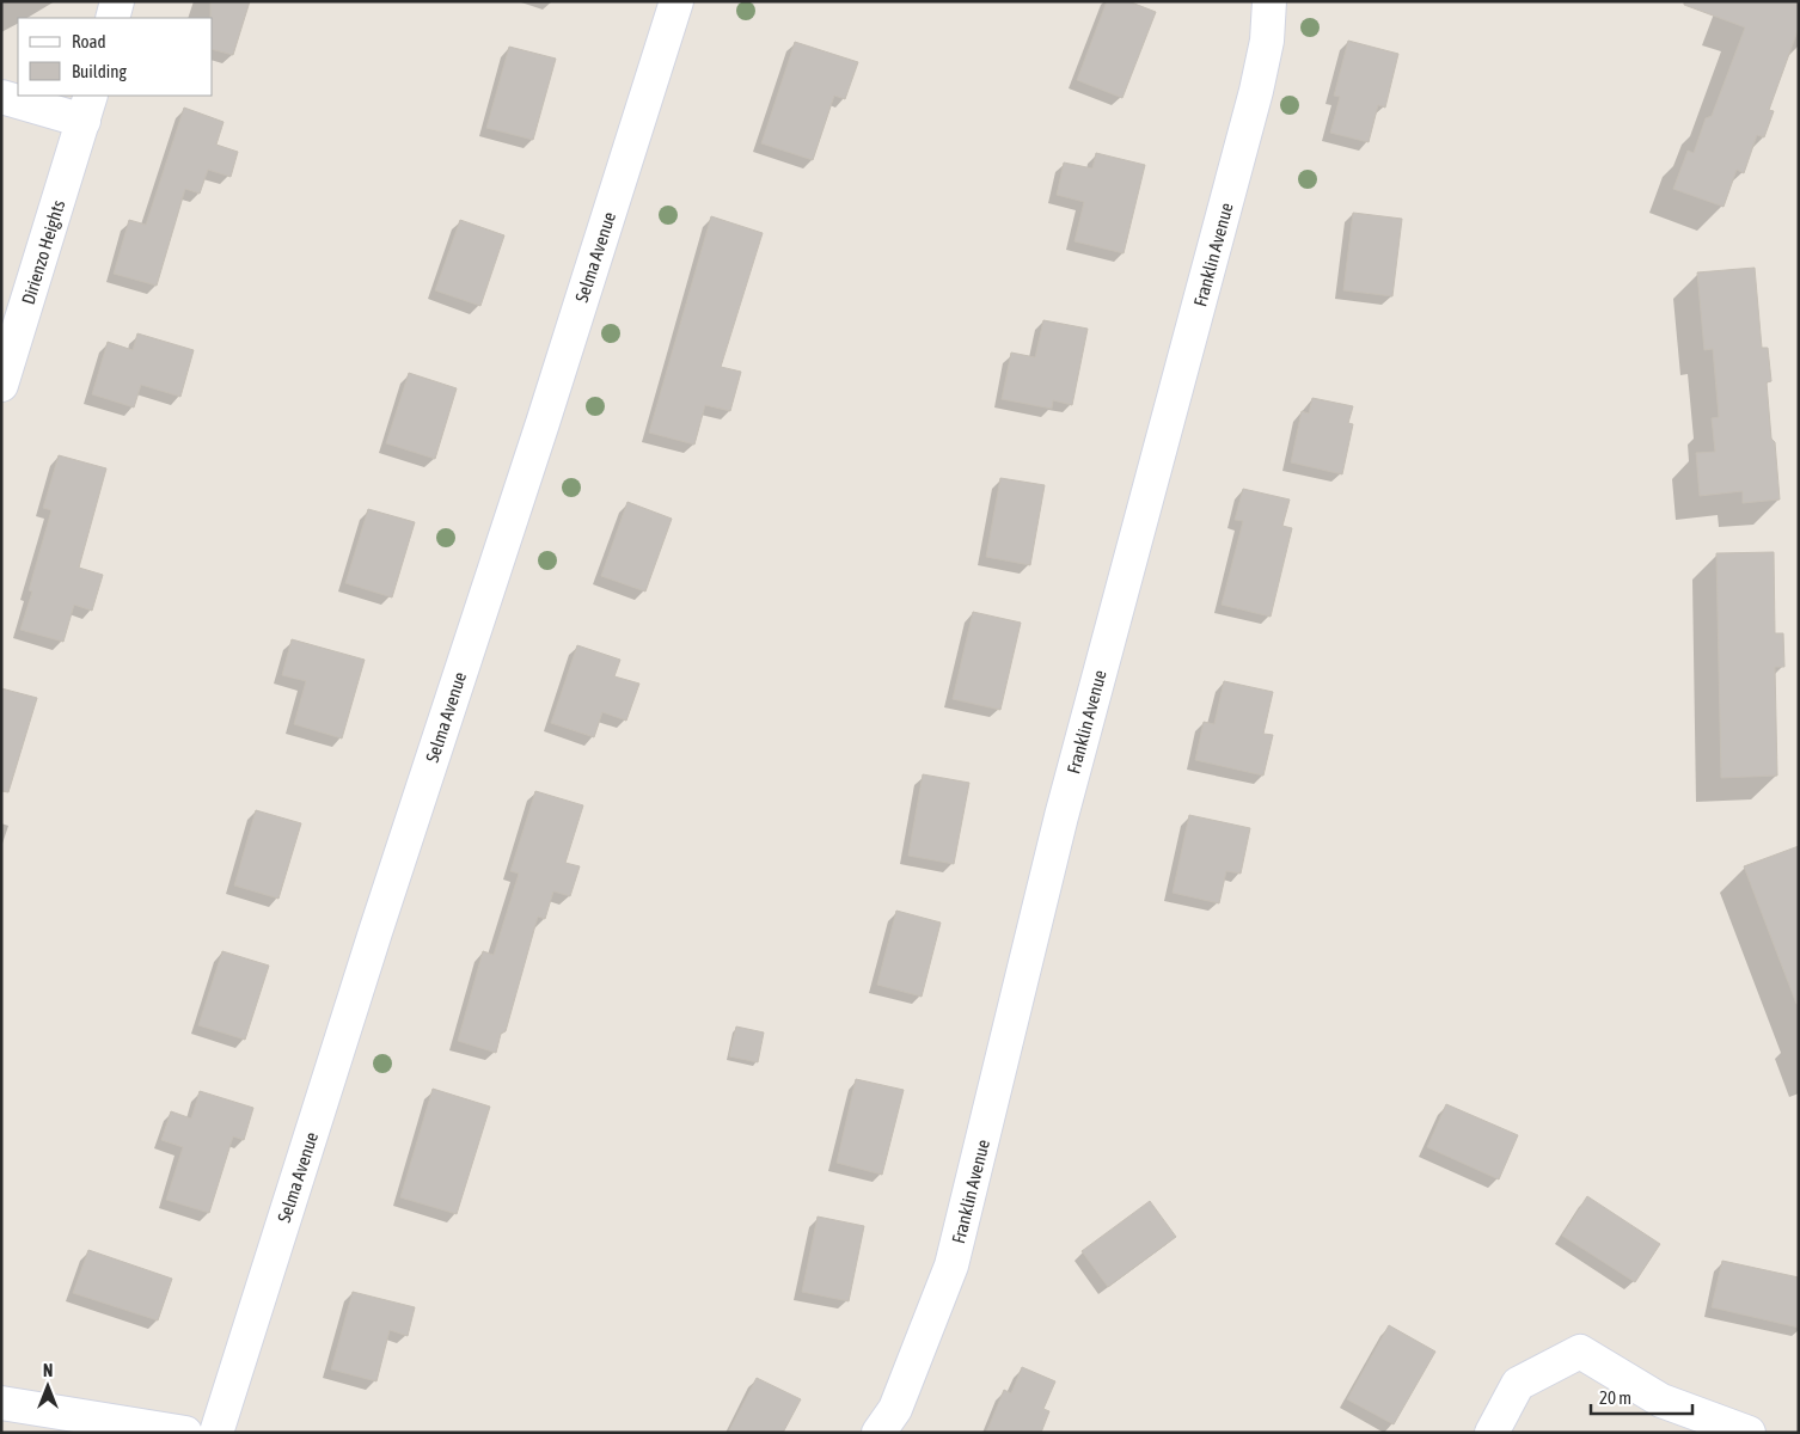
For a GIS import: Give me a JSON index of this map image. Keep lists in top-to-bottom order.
{
  "streets": {
    "street": ["Dirienzo Heights", "Franklin Avenue", "Selma Avenue"]
  },
  "legend": ["Road", "Building"],
  "scale_bar": "20 m",
  "north": "top"
}
